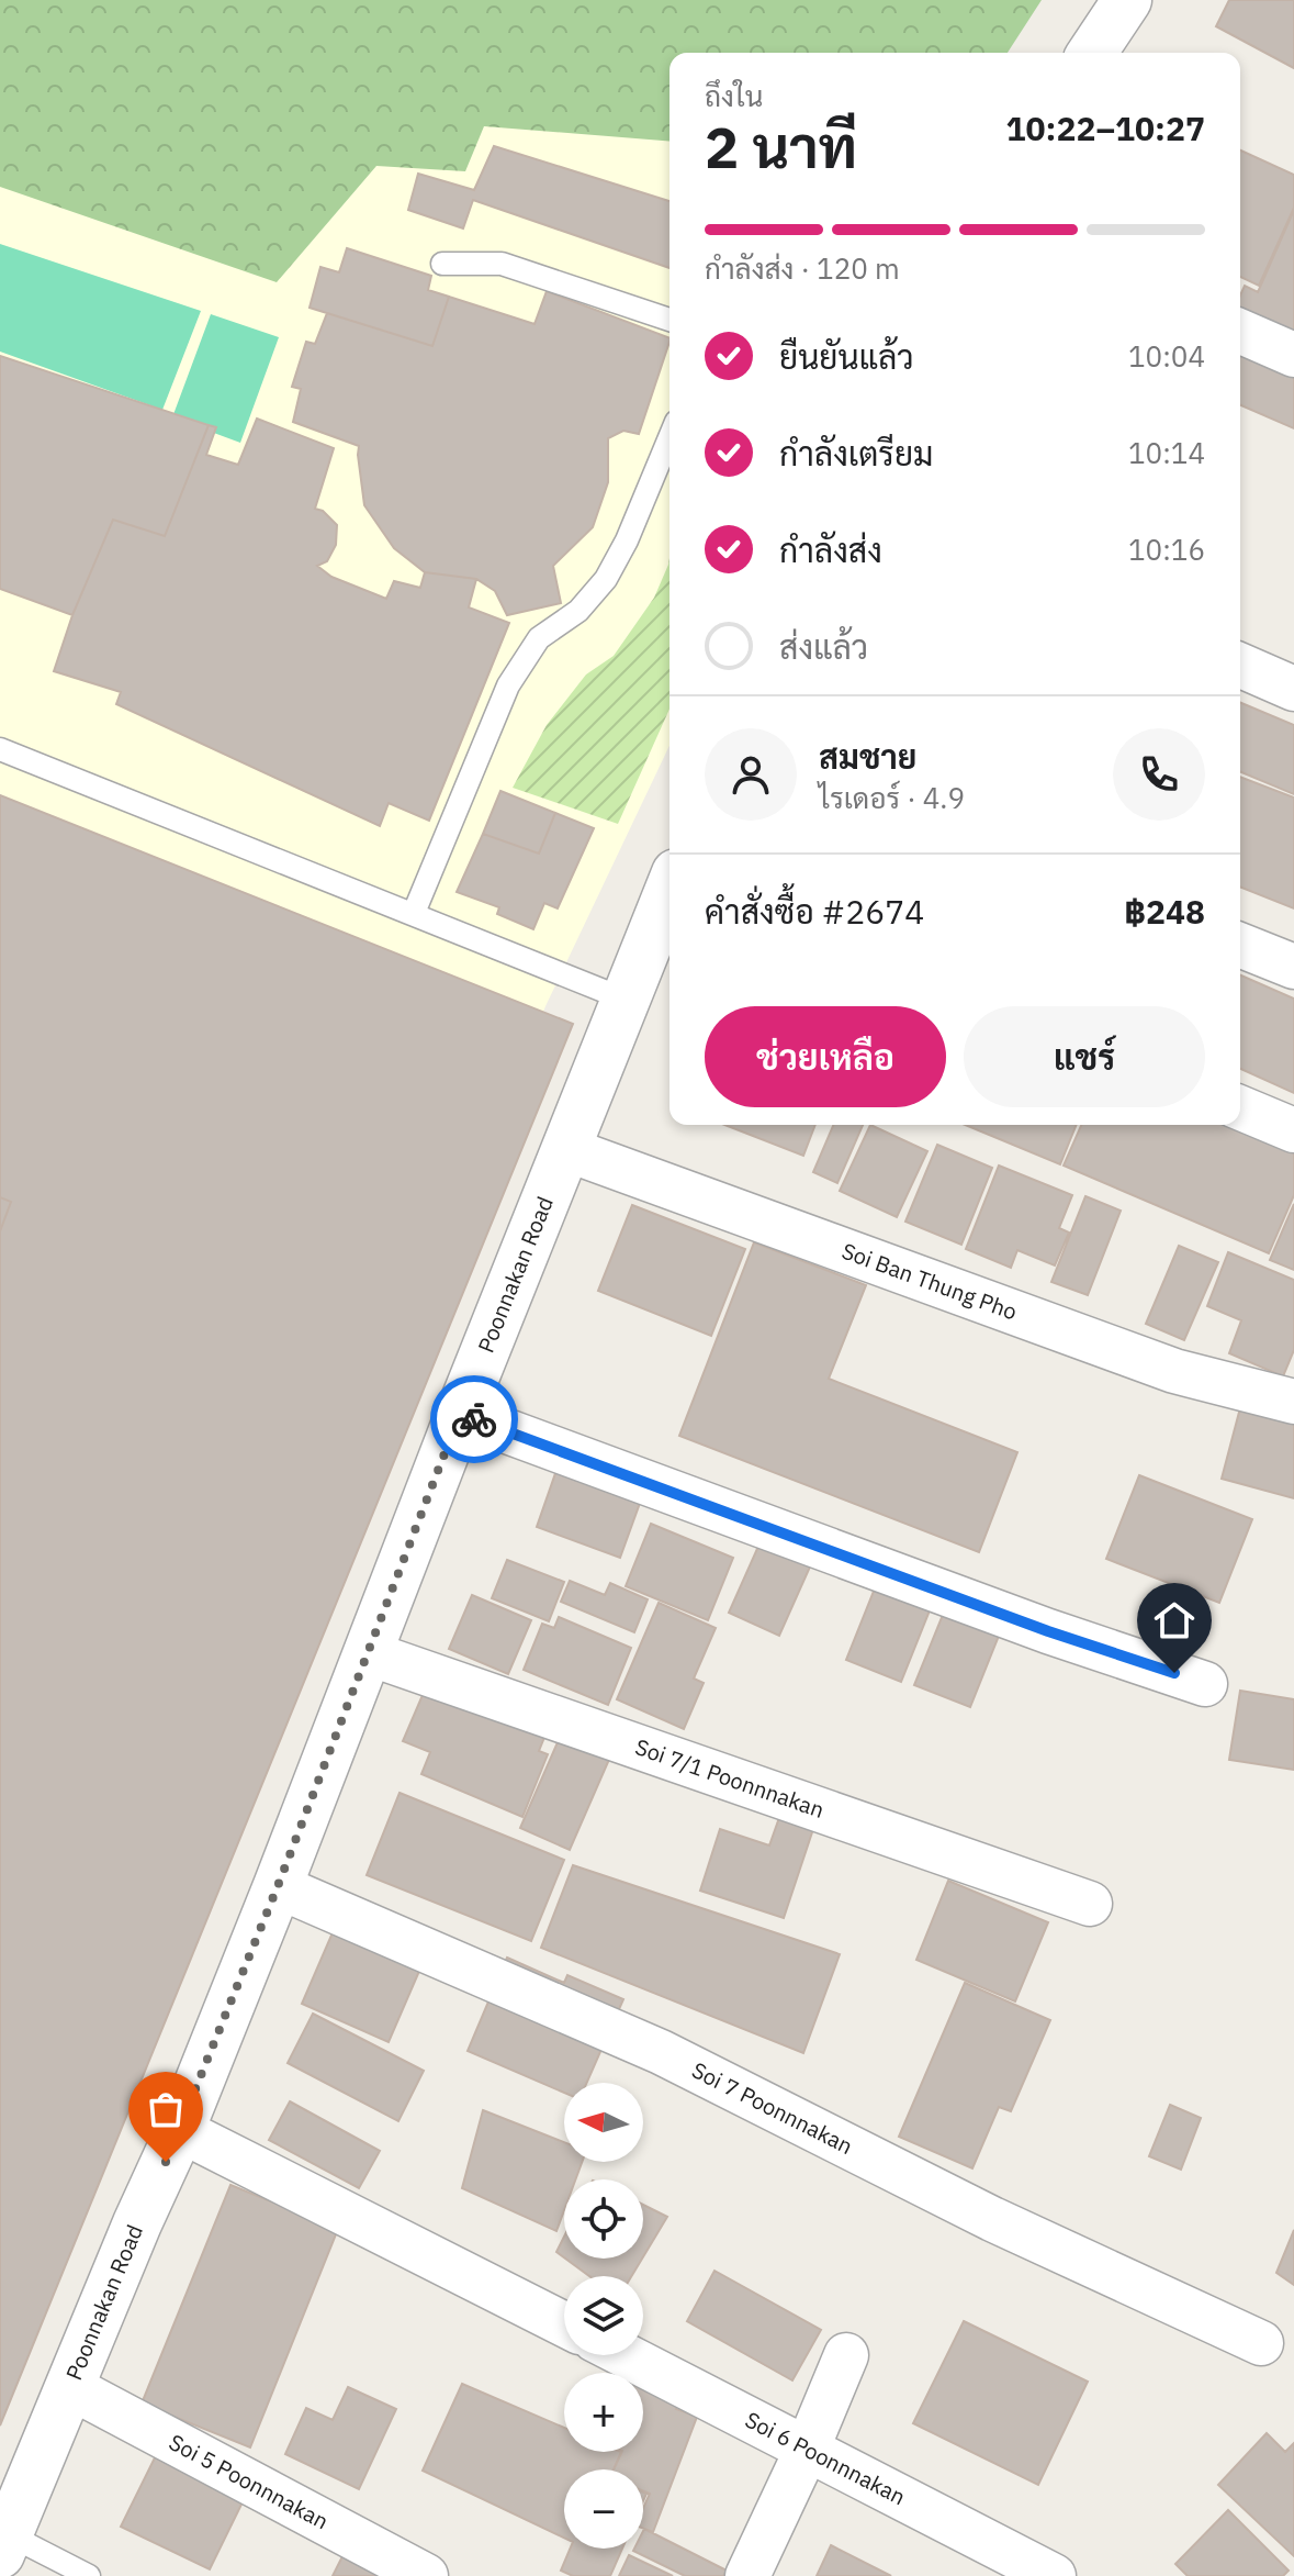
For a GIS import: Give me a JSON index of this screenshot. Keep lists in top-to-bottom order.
{
  "streets": {
    "street": [
      "Poonnakan Road",
      "Soi Ban Thung Pho",
      "Soi 7/1 Poonnnakan",
      "Soi 7 Poonnnakan",
      "Soi 6 Poonnnakan",
      "Soi 5 Poonnnakan"
    ]
  },
  "crossings": [
    ["Poonnakan Road", "Soi Ban Thung Pho"],
    ["Poonnakan Road", "Soi 7/1 Poonnnakan"],
    ["Poonnakan Road", "Soi 7 Poonnnakan"],
    ["Poonnakan Road", "Soi 5 Poonnnakan"]
  ],
  "north": "left",
  "page": {
    "heading": ["2 นาที", "ถึงใน", "10:22–10:27"],
    "panel": [
      "สมชาย",
      "ไรเดอร์ · 4.9",
      "คำสั่งซื้อ #2674",
      "฿248"
    ],
    "bar": "กำลังส่ง · 120 m",
    "list": [
      ["ยืนยันแล้ว", "10:04"],
      ["กำลังเตรียม", "10:14"],
      ["กำลังส่ง", "10:16"],
      "ส่งแล้ว"
    ],
    "buttons": ["ช่วยเหลือ", "แชร์"],
    "map_buttons": ["+", "−"]
  }
}
